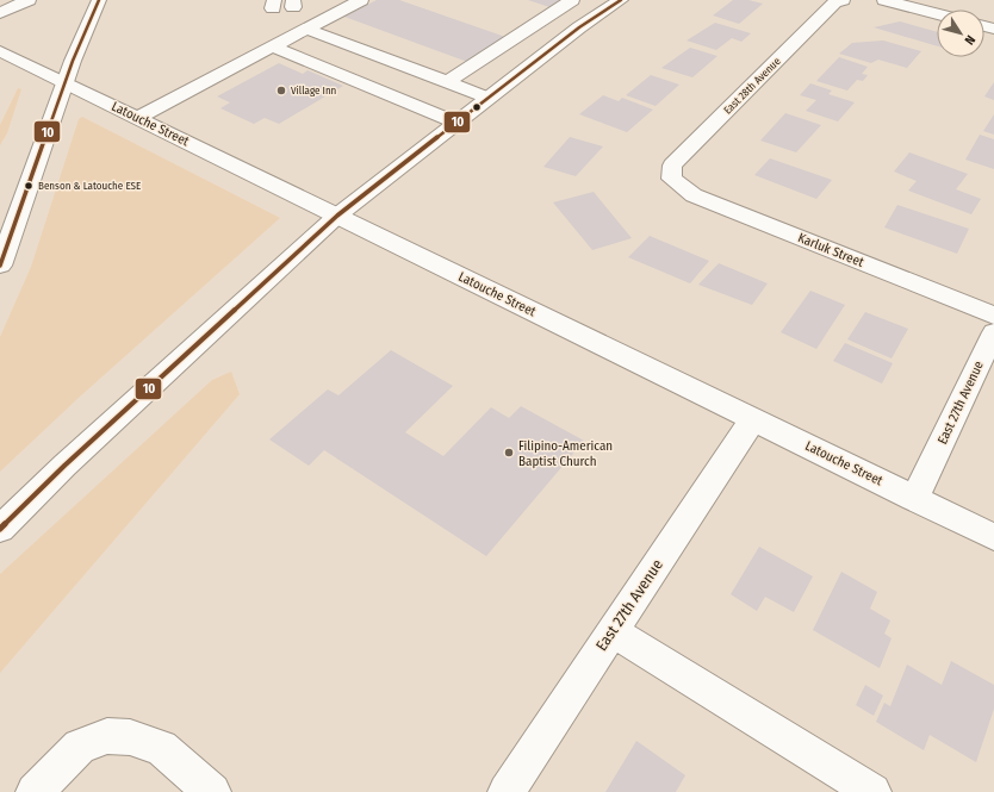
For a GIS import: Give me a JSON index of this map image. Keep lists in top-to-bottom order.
{
  "streets": {
    "street": [
      "East 28th Avenue",
      "Latouche Street",
      "Karluk Street",
      "East 27th Avenue"
    ]
  },
  "crossings": [
    ["East 28th Avenue", "Karluk Street"],
    ["Latouche Street", "East 27th Avenue"]
  ],
  "places": ["Village Inn", "Benson & Latouche ESE", "Filipino-American Baptist Church"],
  "lines": ["transit line 10"],
  "north": "bottom right"
}
